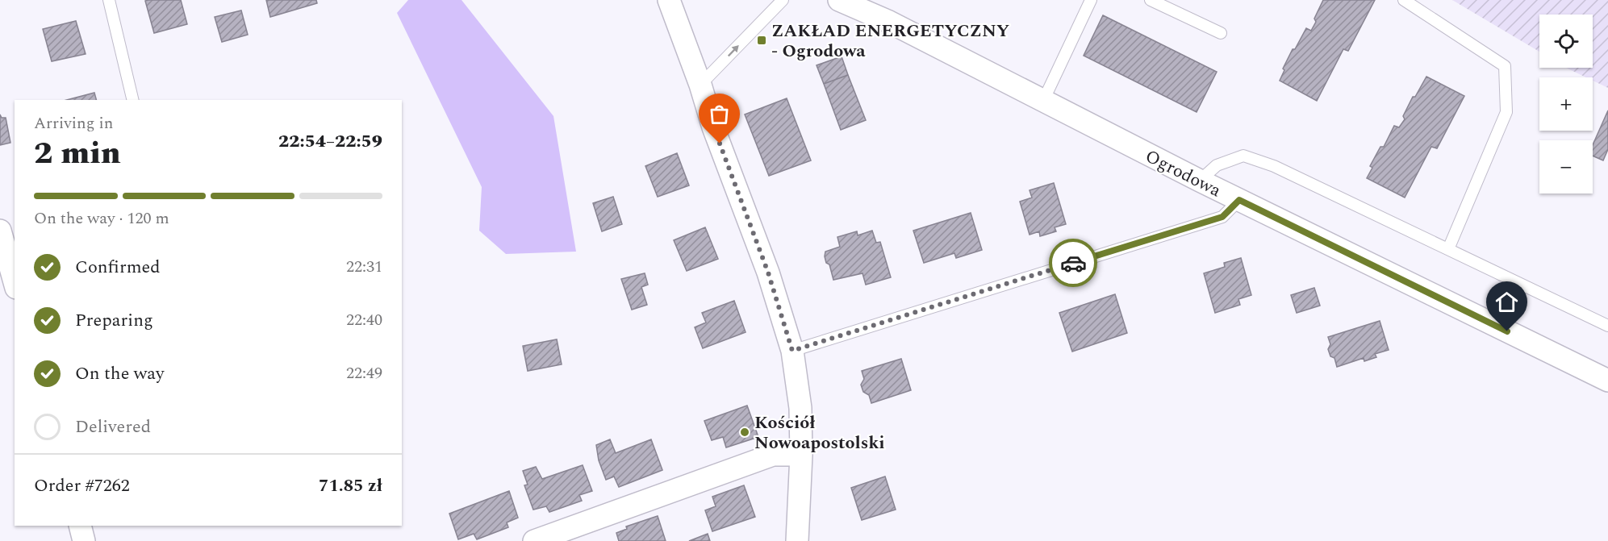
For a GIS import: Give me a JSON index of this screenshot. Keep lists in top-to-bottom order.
{
  "streets": {
    "street": ["Ogrodowa"]
  },
  "places": {
    "transit": ["ZAKŁAD ENERGETYCZNY - Ogrodowa"],
    "other": ["Kościół Nowoapostolski"]
  },
  "page": {
    "map_buttons": ["+", "−"],
    "heading": ["2 min", "Arriving in", "22:54–22:59"],
    "panel": ["Order #7262", "71.85 zł"],
    "bar": "On the way · 120 m",
    "list": [
      ["Confirmed", "22:31"],
      ["Preparing", "22:40"],
      ["On the way", "22:49"],
      "Delivered"
    ]
  }
}
